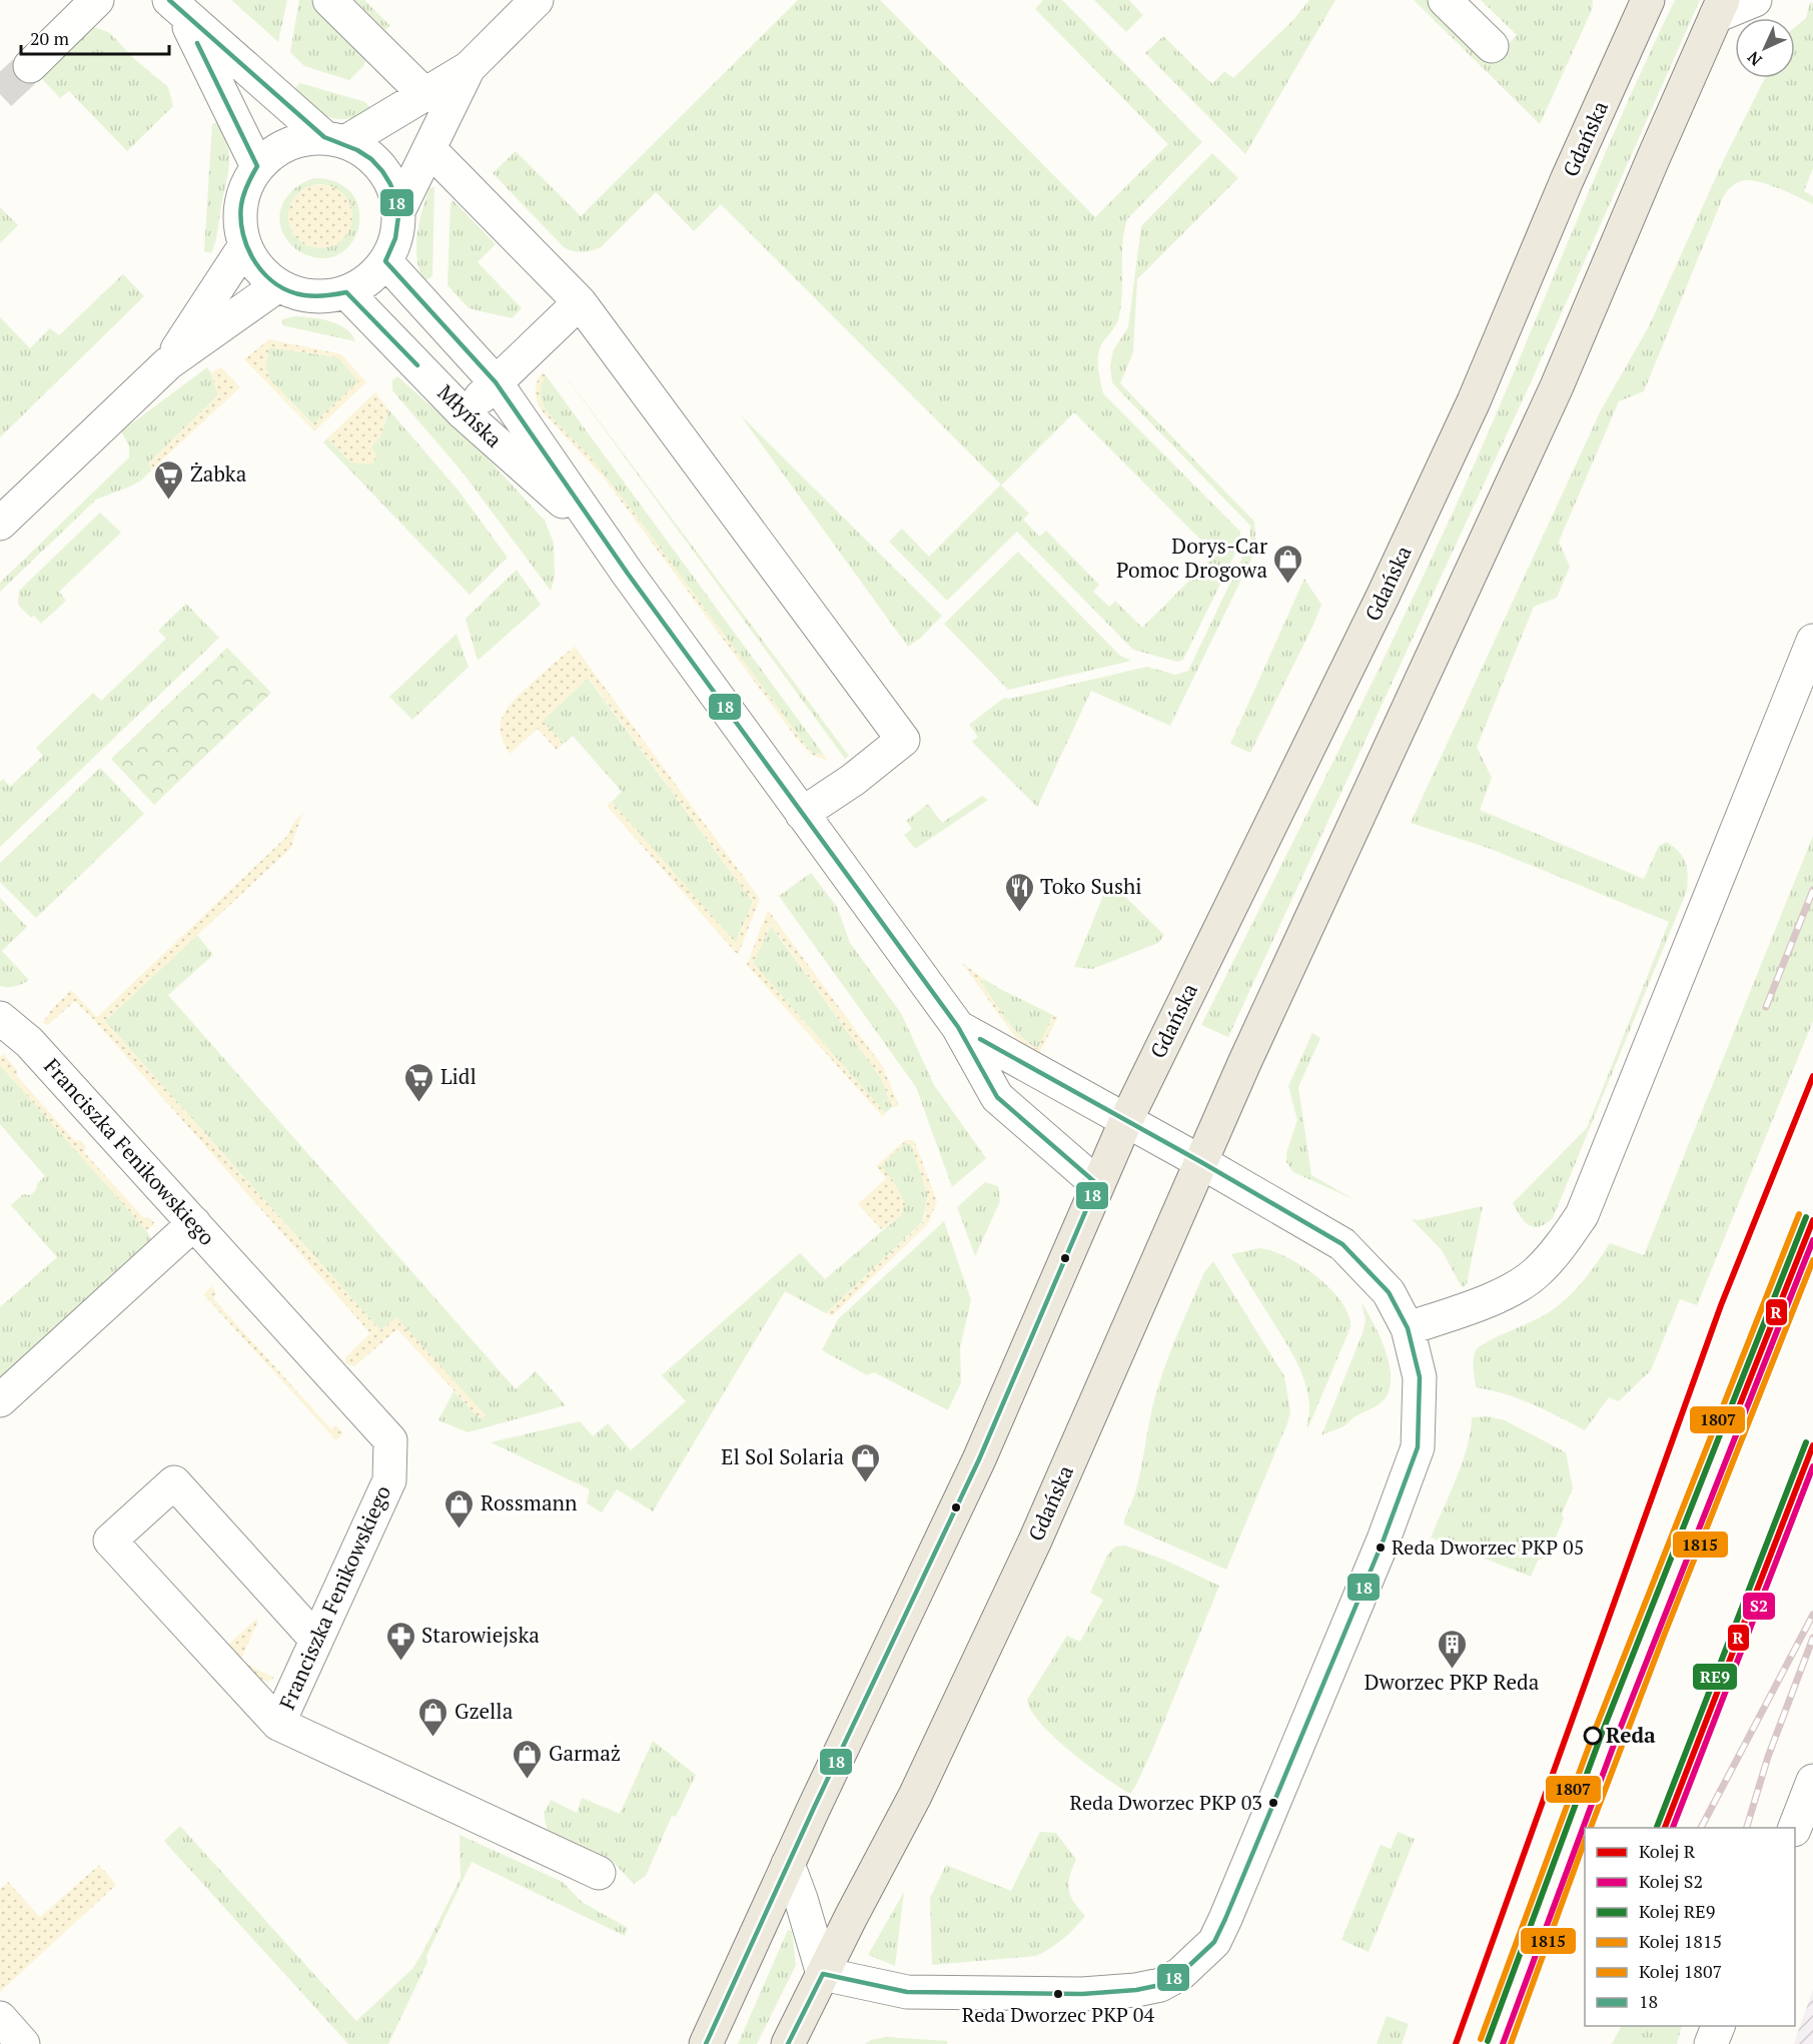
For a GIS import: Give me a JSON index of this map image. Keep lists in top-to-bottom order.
{
  "streets": {
    "main road": ["Gdańska"],
    "street": ["Młyńska", "Franciszka Fenikowskiego"]
  },
  "crossings": [
    ["Gdańska", "Młyńska"]
  ],
  "places": {
    "supermarket": ["Żabka", "Lidl"],
    "shop": [
      "Dorys-Car Pomoc Drogowa",
      "El Sol Solaria",
      "Rossmann",
      "Gzella",
      "Garmaż"
    ],
    "restaurant": ["Toko Sushi"],
    "other": [
      "Reda Dworzec PKP 05",
      "Reda",
      "Reda Dworzec PKP 03",
      "Reda Dworzec PKP 04"
    ],
    "pharmacy": ["Starowiejska"],
    "building": ["Dworzec PKP Reda"]
  },
  "lines": [
    "transit line 18",
    "rail line R",
    "rail line 1807",
    "rail line RE9",
    "rail line S2",
    "rail line 1815"
  ],
  "legend": [
    "Kolej R",
    "Kolej S2",
    "Kolej RE9",
    "Kolej 1815",
    "Kolej 1807",
    "18"
  ],
  "scale_bar": "20 m",
  "north": "bottom left"
}
